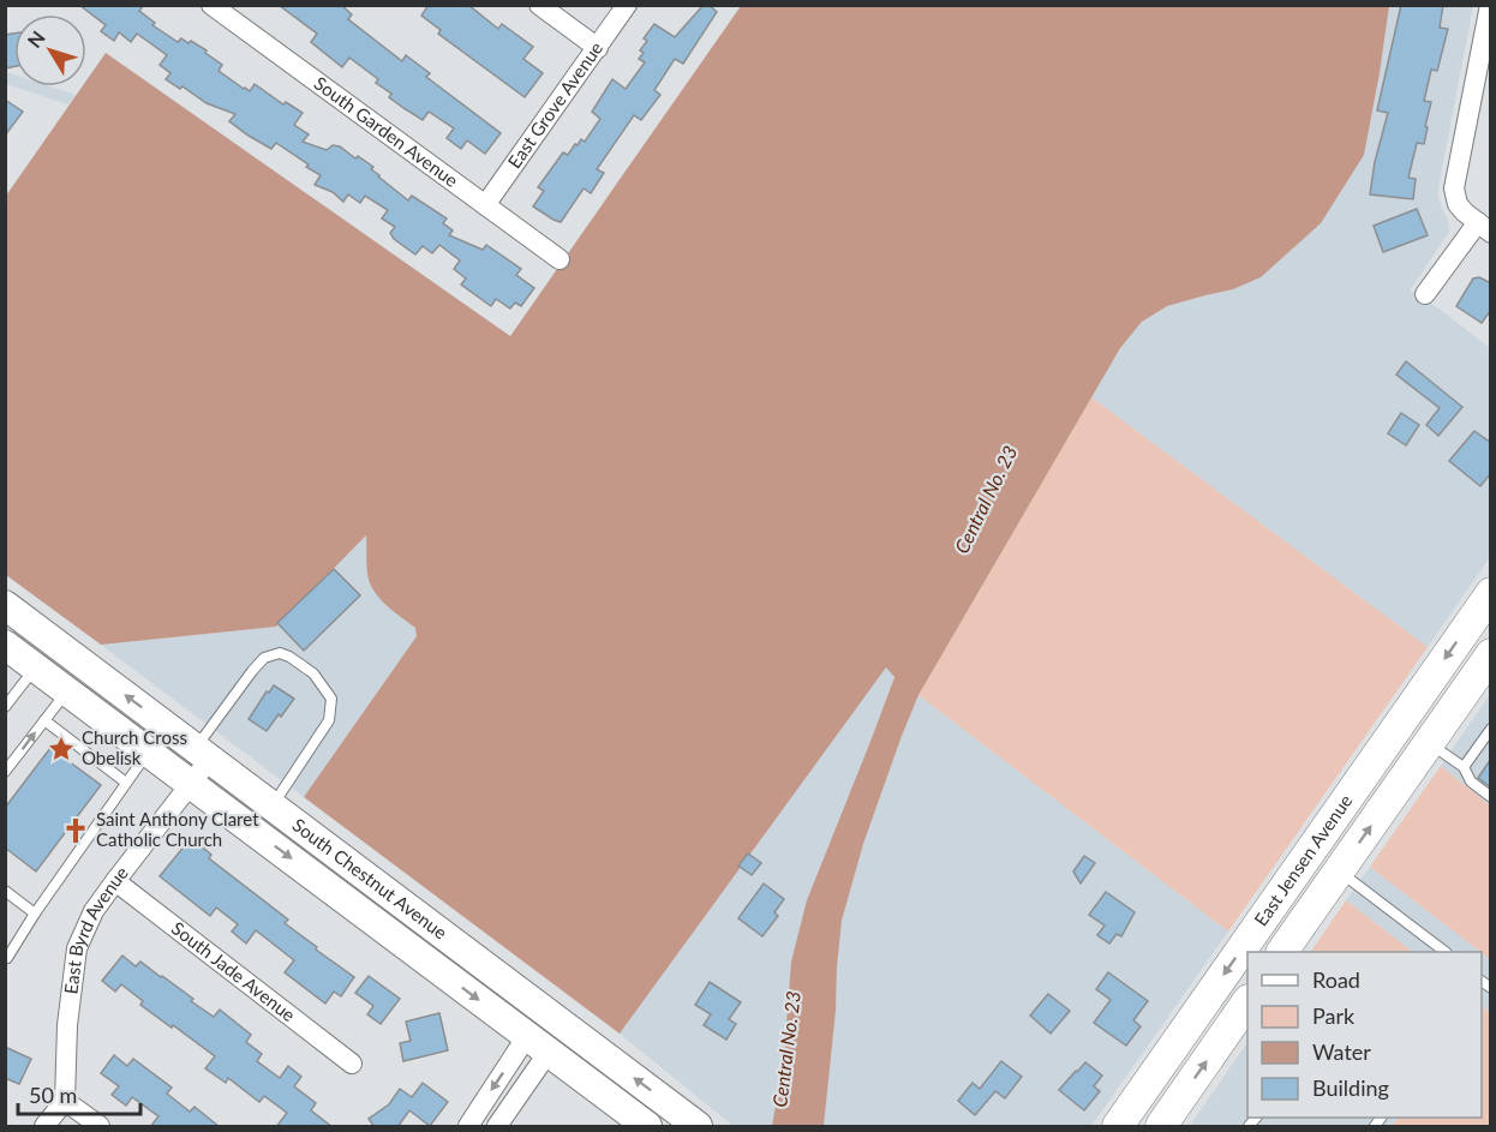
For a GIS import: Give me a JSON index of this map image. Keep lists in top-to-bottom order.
{
  "streets": {
    "main road": ["East Jensen Avenue", "South Chestnut Avenue"],
    "street": [
      "East Grove Avenue",
      "South Garden Avenue",
      "East Byrd Avenue",
      "South Jade Avenue"
    ]
  },
  "crossings": [
    ["East Grove Avenue", "South Garden Avenue"],
    ["South Chestnut Avenue", "East Byrd Avenue"],
    ["East Byrd Avenue", "South Jade Avenue"]
  ],
  "water": ["Central No. 23"],
  "places": {
    "place": ["Church Cross Obelisk"],
    "church": ["Saint Anthony Claret Catholic Church"]
  },
  "legend": [
    "Road",
    "Park",
    "Water",
    "Building"
  ],
  "scale_bar": "50 m",
  "north": "top left"
}
